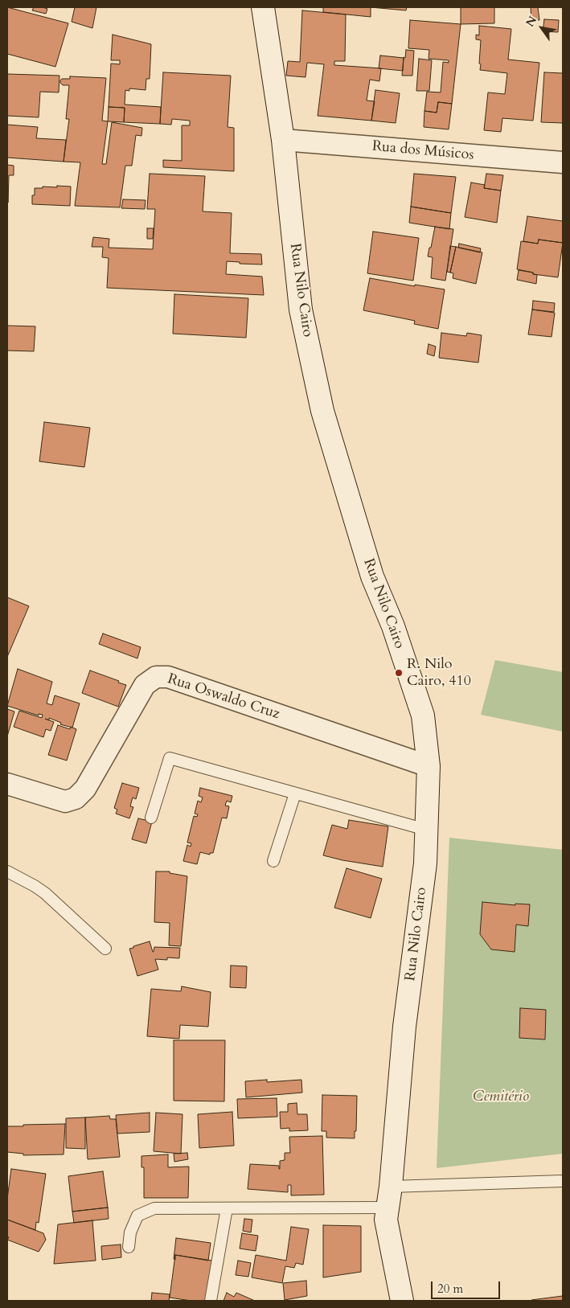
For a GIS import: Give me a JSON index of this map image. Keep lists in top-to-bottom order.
{
  "streets": {
    "street": ["Rua dos Músicos", "Rua Nilo Cairo", "Rua Oswaldo Cruz"]
  },
  "crossings": [
    ["Rua dos Músicos", "Rua Nilo Cairo"],
    ["Rua Nilo Cairo", "Rua Oswaldo Cruz"]
  ],
  "parks": ["Cemitério"],
  "places": ["R. Nilo Cairo, 410"],
  "scale_bar": "20 m",
  "north": "top left"
}
